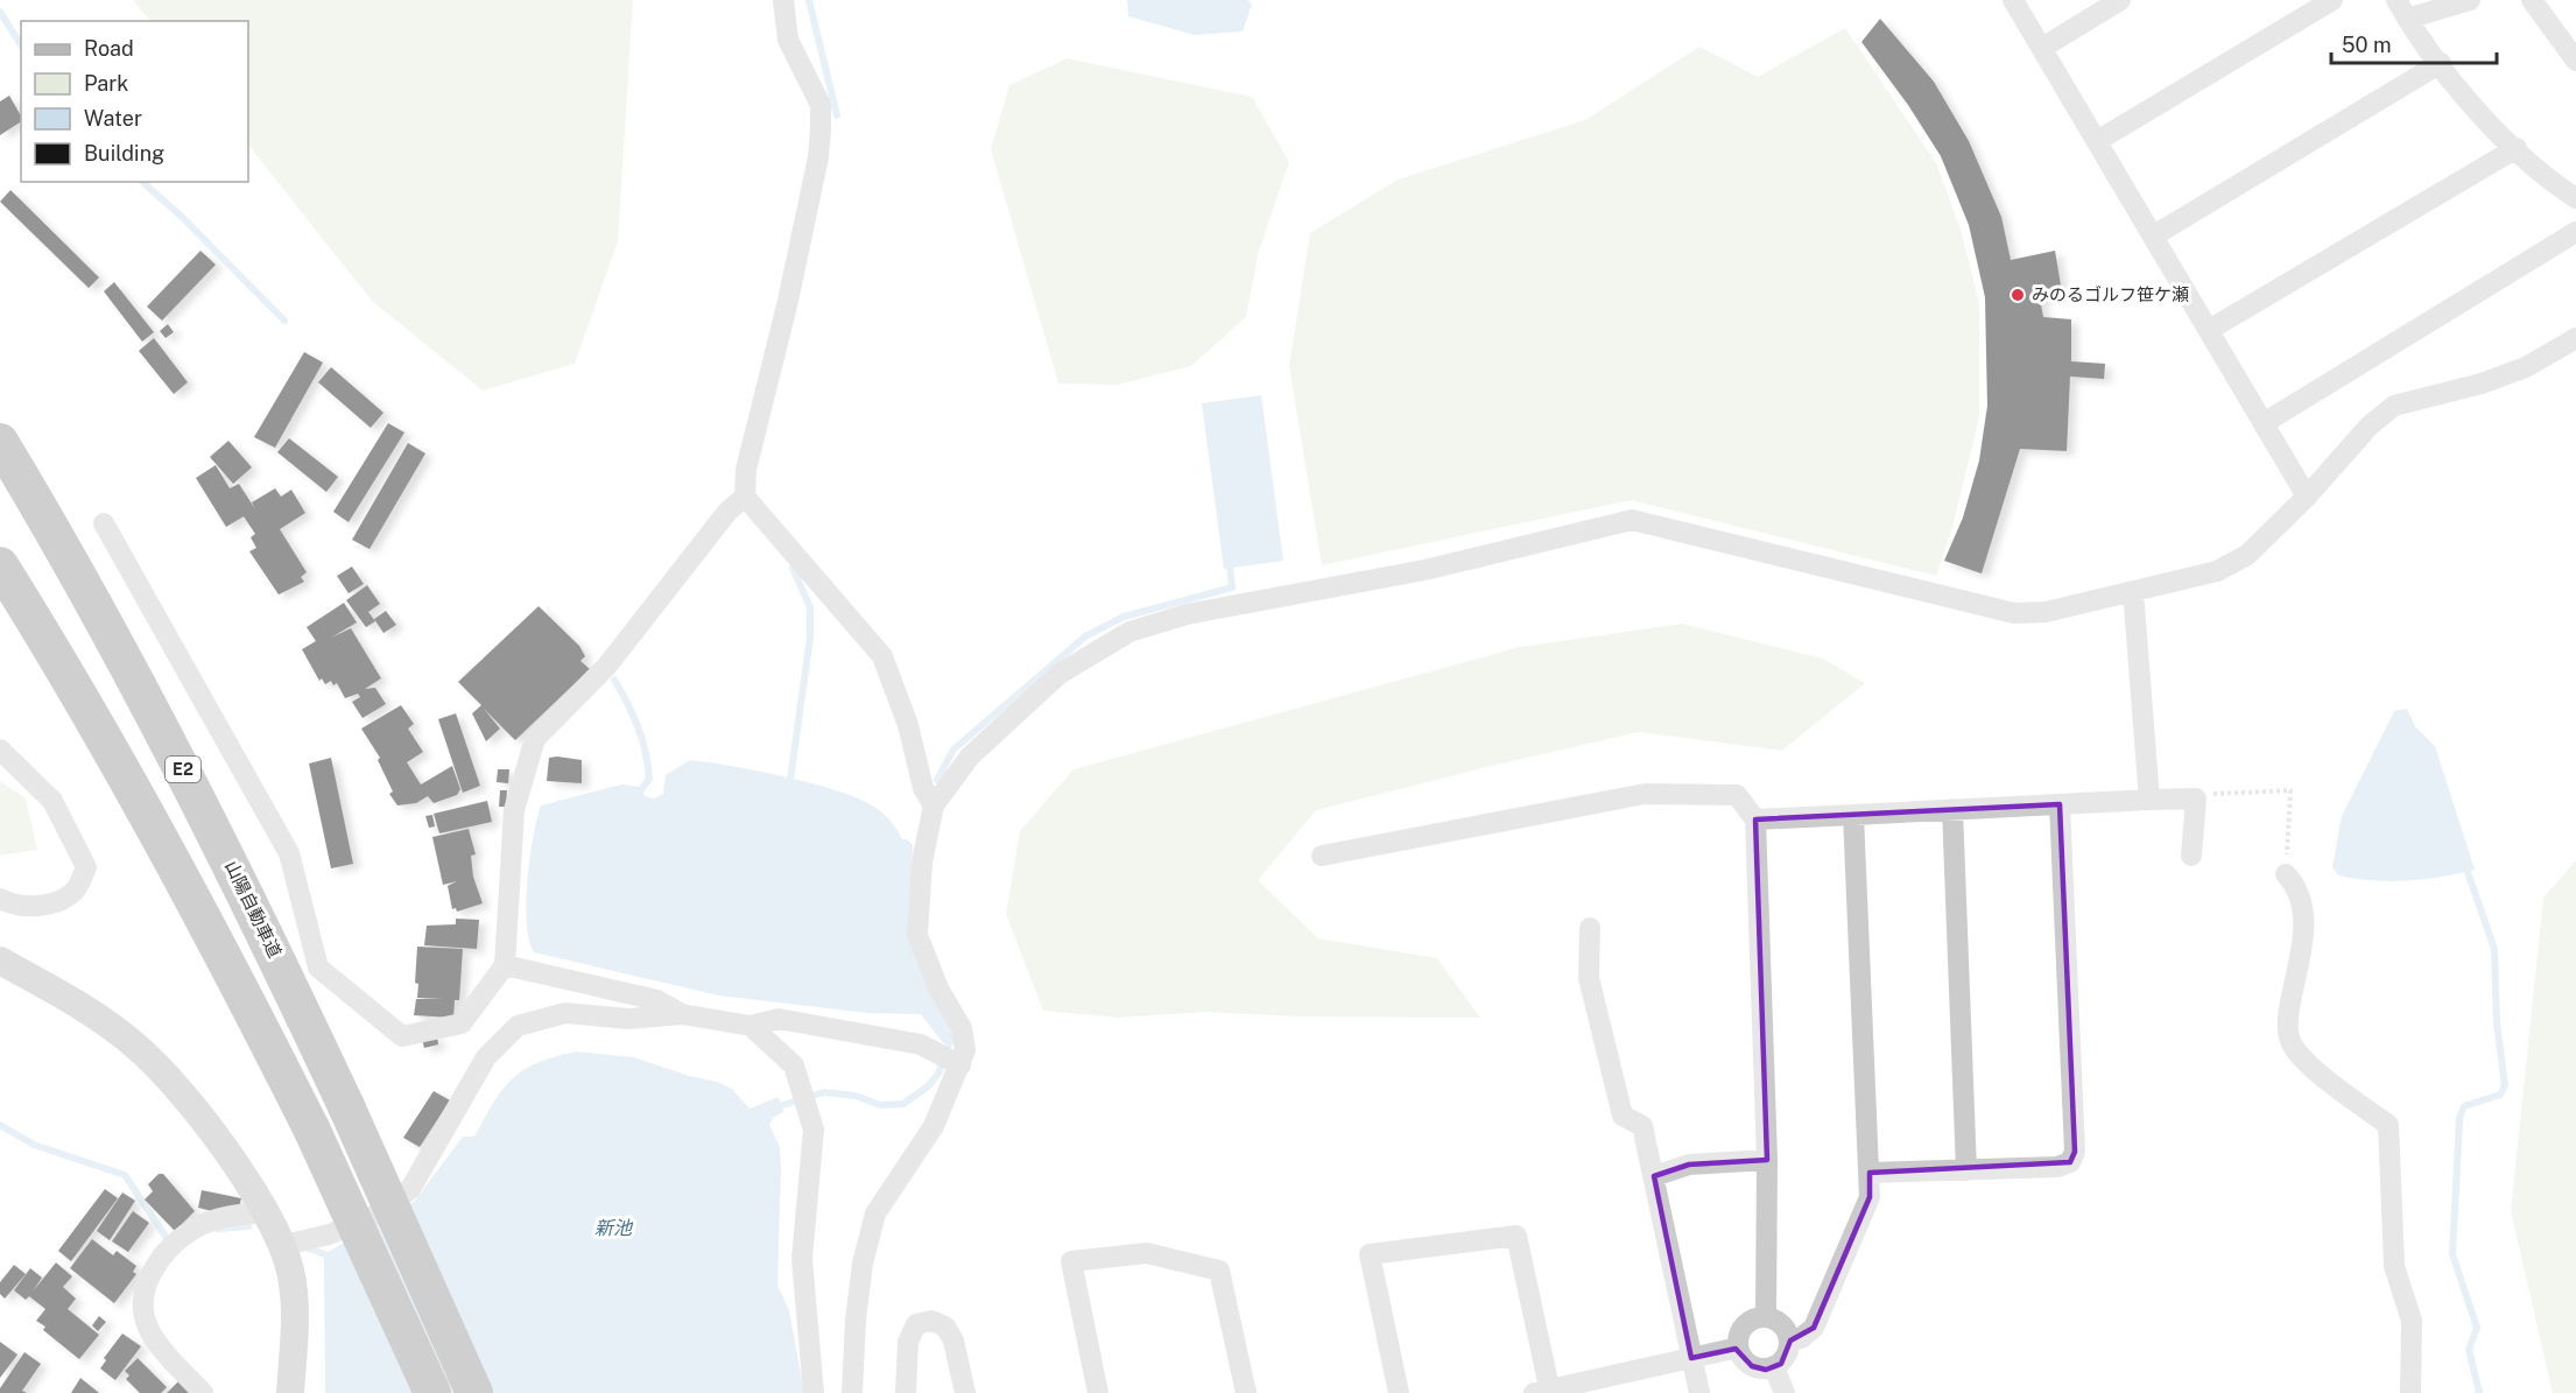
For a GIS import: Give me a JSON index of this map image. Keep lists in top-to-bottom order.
{
  "streets": {
    "highway": ["E2", "山陽自動車道"]
  },
  "water": ["新池"],
  "places": ["みのるゴルフ笹ケ瀬"],
  "legend": [
    "Road",
    "Park",
    "Water",
    "Building"
  ],
  "scale_bar": "50 m"
}
